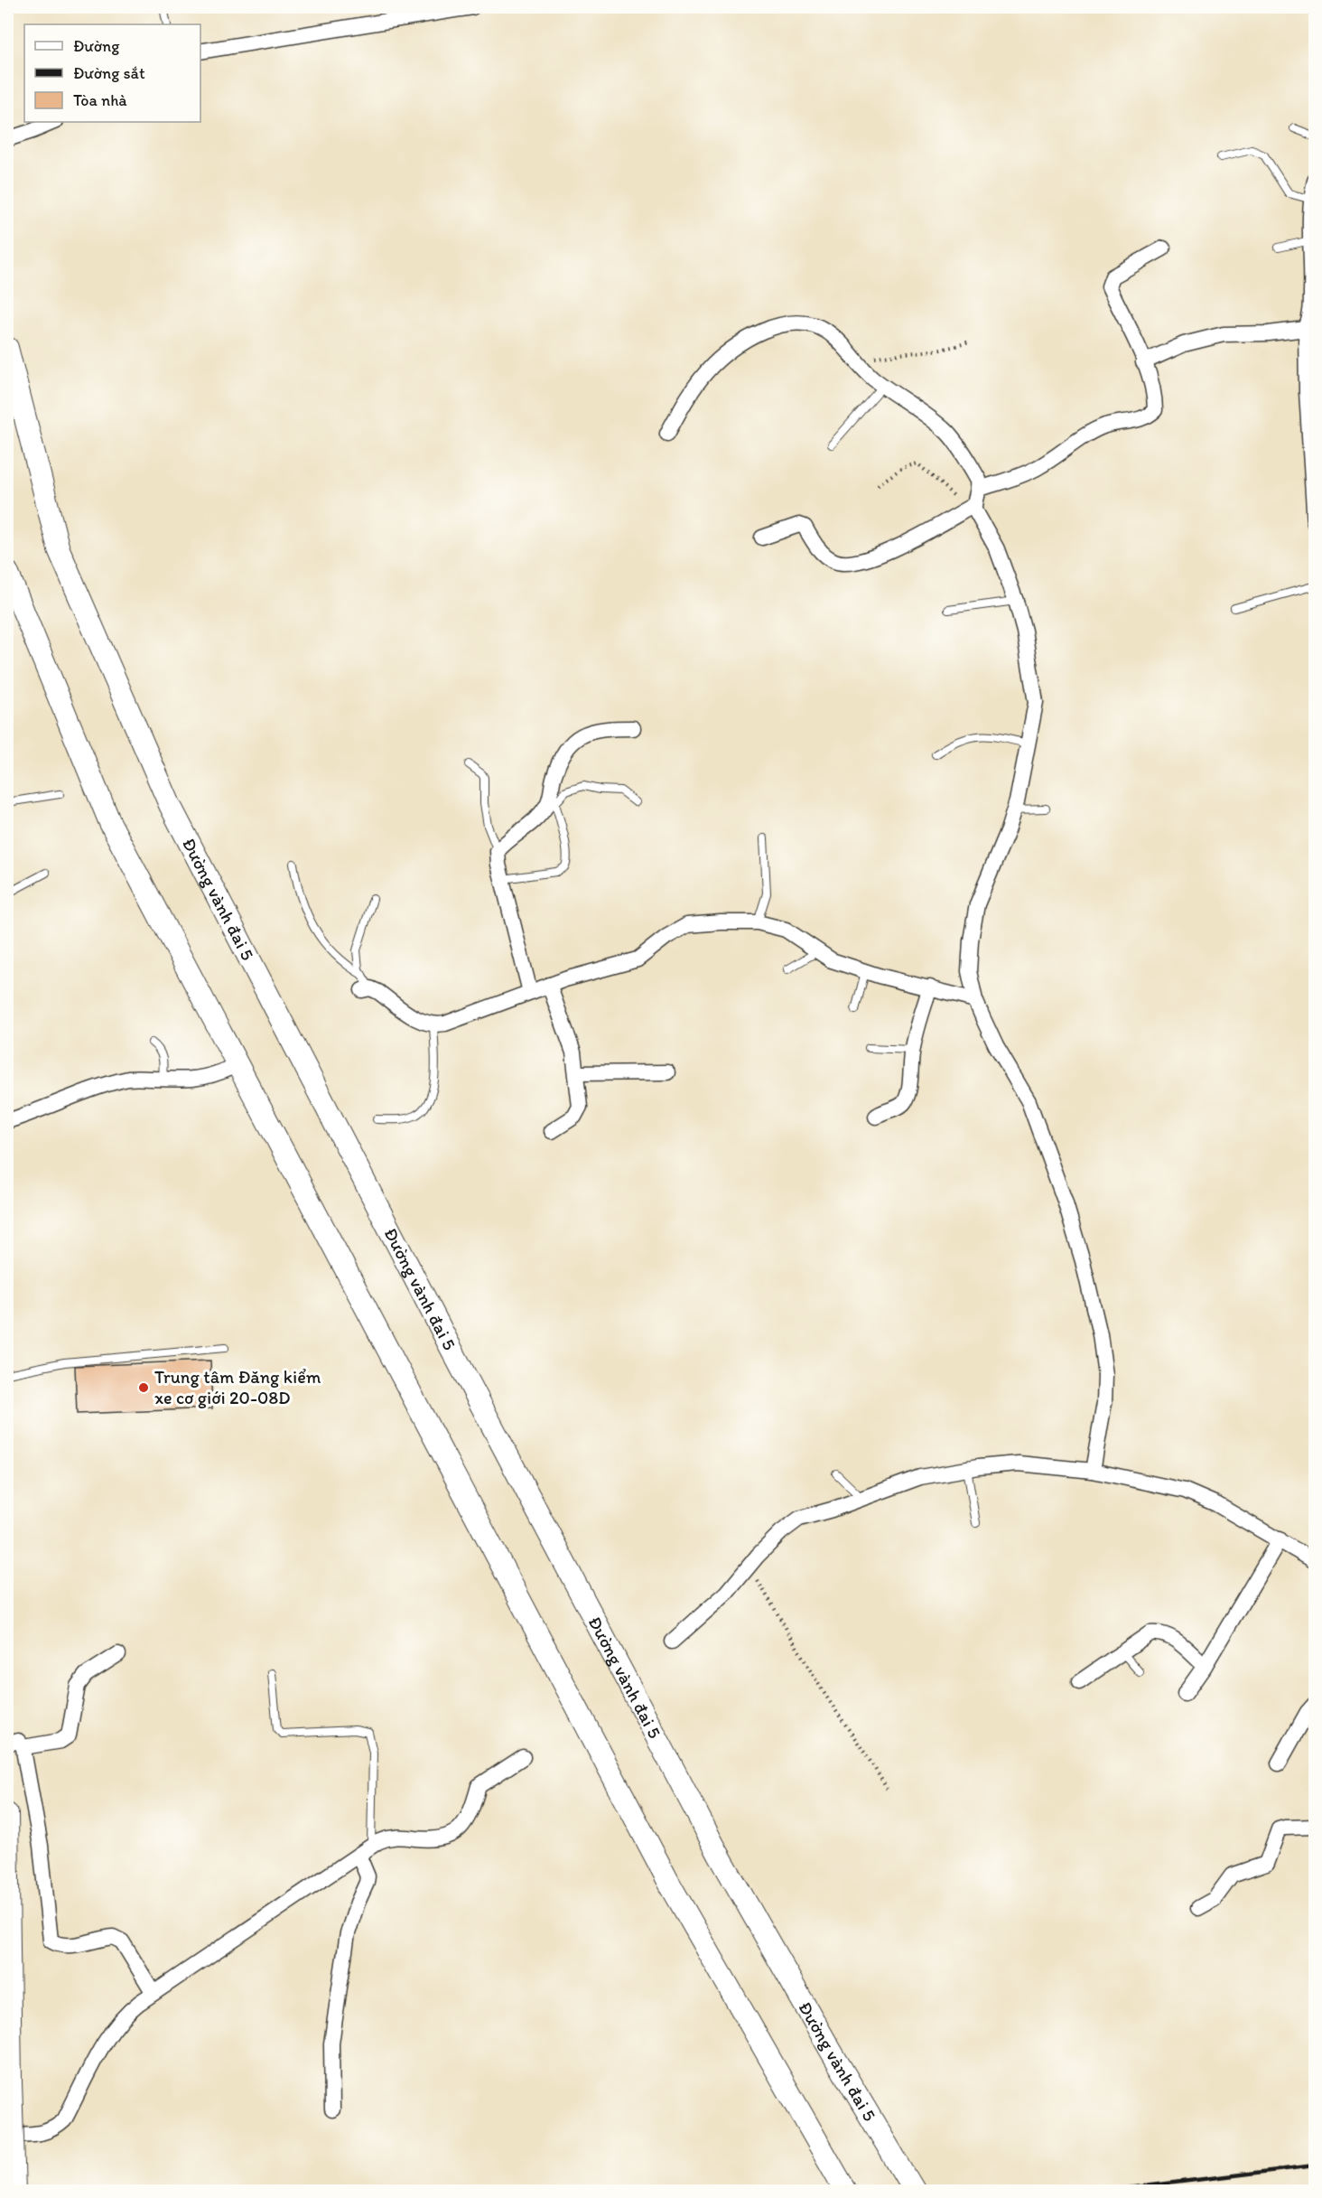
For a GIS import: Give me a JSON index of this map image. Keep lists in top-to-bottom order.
{
  "streets": {
    "main road": ["Đường vành đai 5"]
  },
  "places": ["Trung tâm Đăng kiểm xe cơ giới 20-08D"],
  "legend": ["Đường", "Đường sắt", "Tòa nhà"]
}
